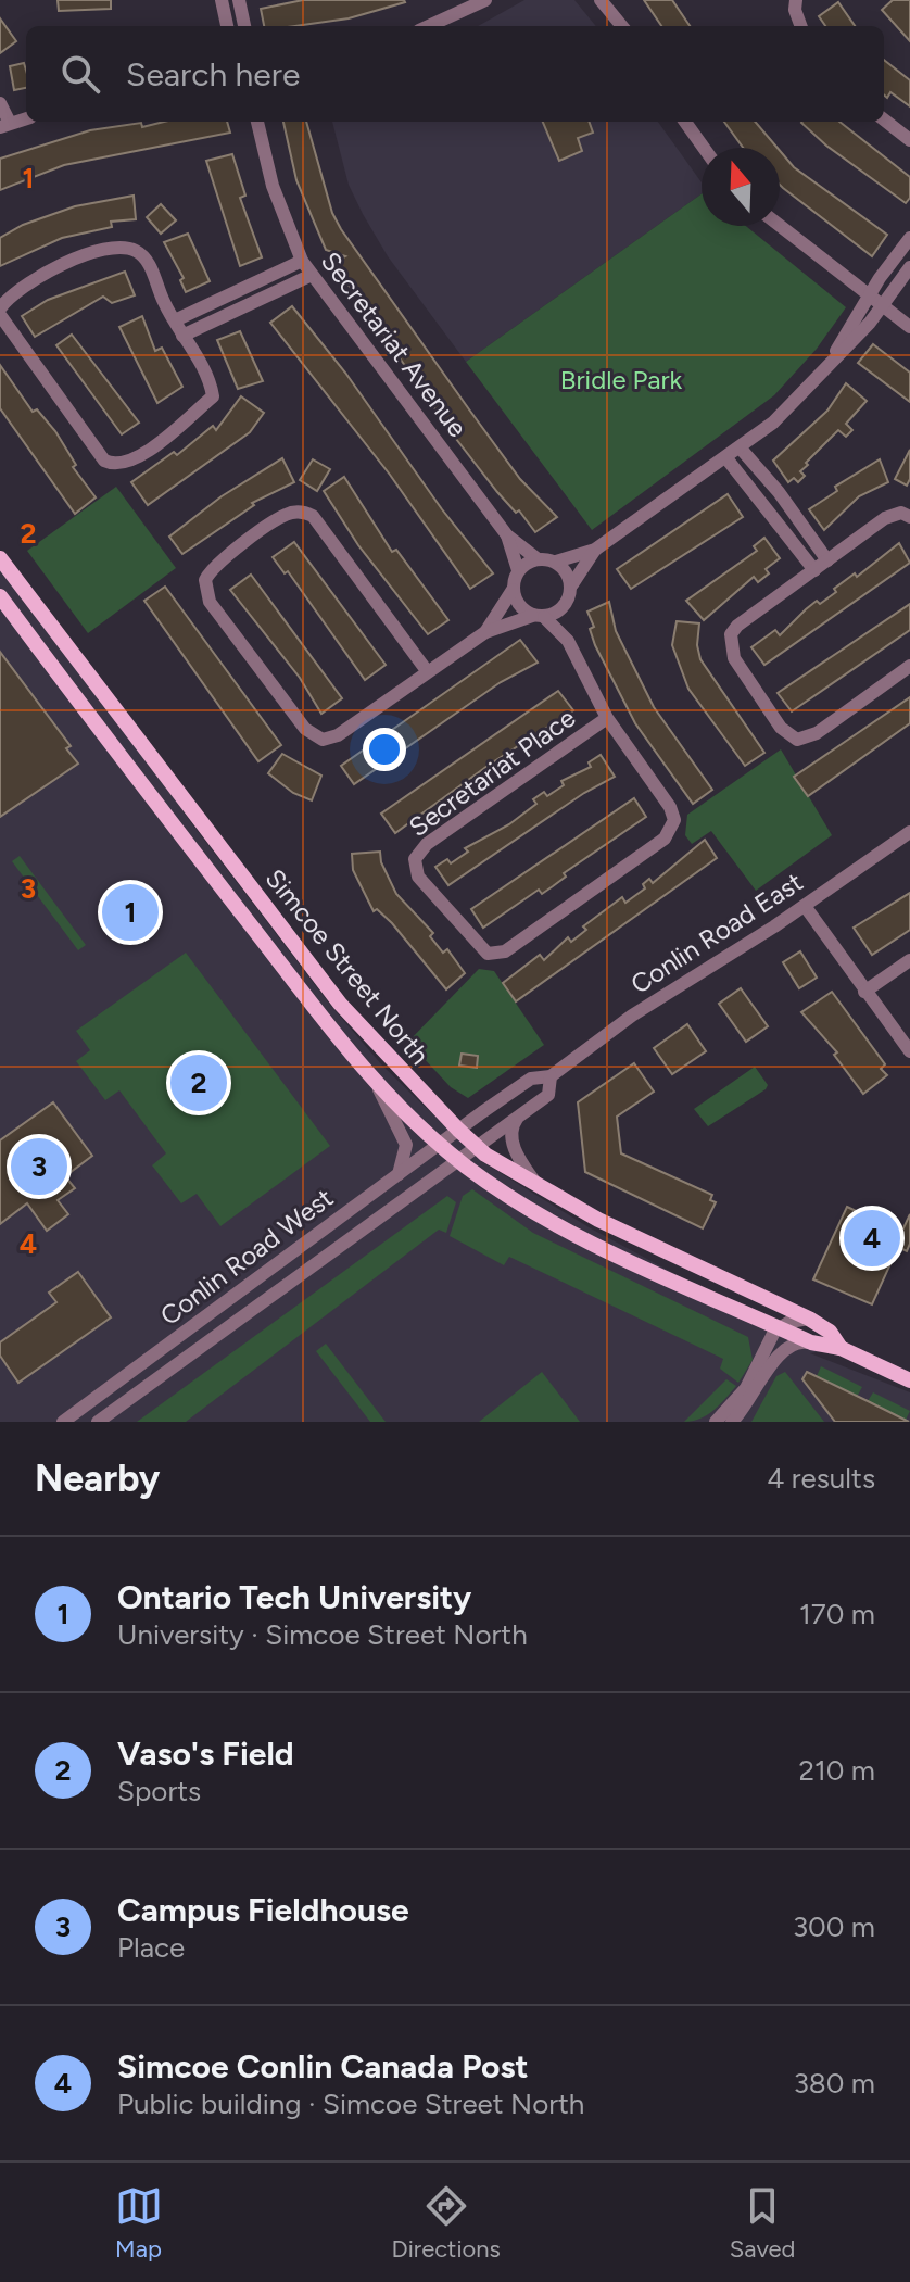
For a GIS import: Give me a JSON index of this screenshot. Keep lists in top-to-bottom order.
{
  "streets": {
    "main road": ["Simcoe Street North"],
    "street": [
      "Secretariat Avenue",
      "Secretariat Place",
      "Conlin Road East",
      "Conlin Road West"
    ]
  },
  "crossings": [
    ["Secretariat Avenue", "Secretariat Place"],
    ["Conlin Road East", "Simcoe Street North"],
    ["Conlin Road East", "Conlin Road West"],
    ["Simcoe Street North", "Conlin Road West"]
  ],
  "parks": ["Bridle Park"],
  "north": "top",
  "page": {
    "search": "Search here",
    "pins": [
      "1",
      "2",
      "3",
      "4"
    ],
    "heading": ["Nearby", "4 results"],
    "list": [
      {
        "mark": "1",
        "name": "Ontario Tech University",
        "note": "University · Simcoe Street North",
        "value": "170 m"
      },
      {
        "mark": "2",
        "name": "Vaso's Field",
        "note": "Sports",
        "value": "210 m"
      },
      {
        "mark": "3",
        "name": "Campus Fieldhouse",
        "note": "Place",
        "value": "300 m"
      },
      {
        "mark": "4",
        "name": "Simcoe Conlin Canada Post",
        "note": "Public building · Simcoe Street North",
        "value": "380 m"
      }
    ],
    "nav": ["Map", "Directions", "Saved"]
  },
  "grid": {
    "rows": [
      "1",
      "2",
      "3",
      "4"
    ]
  }
}
